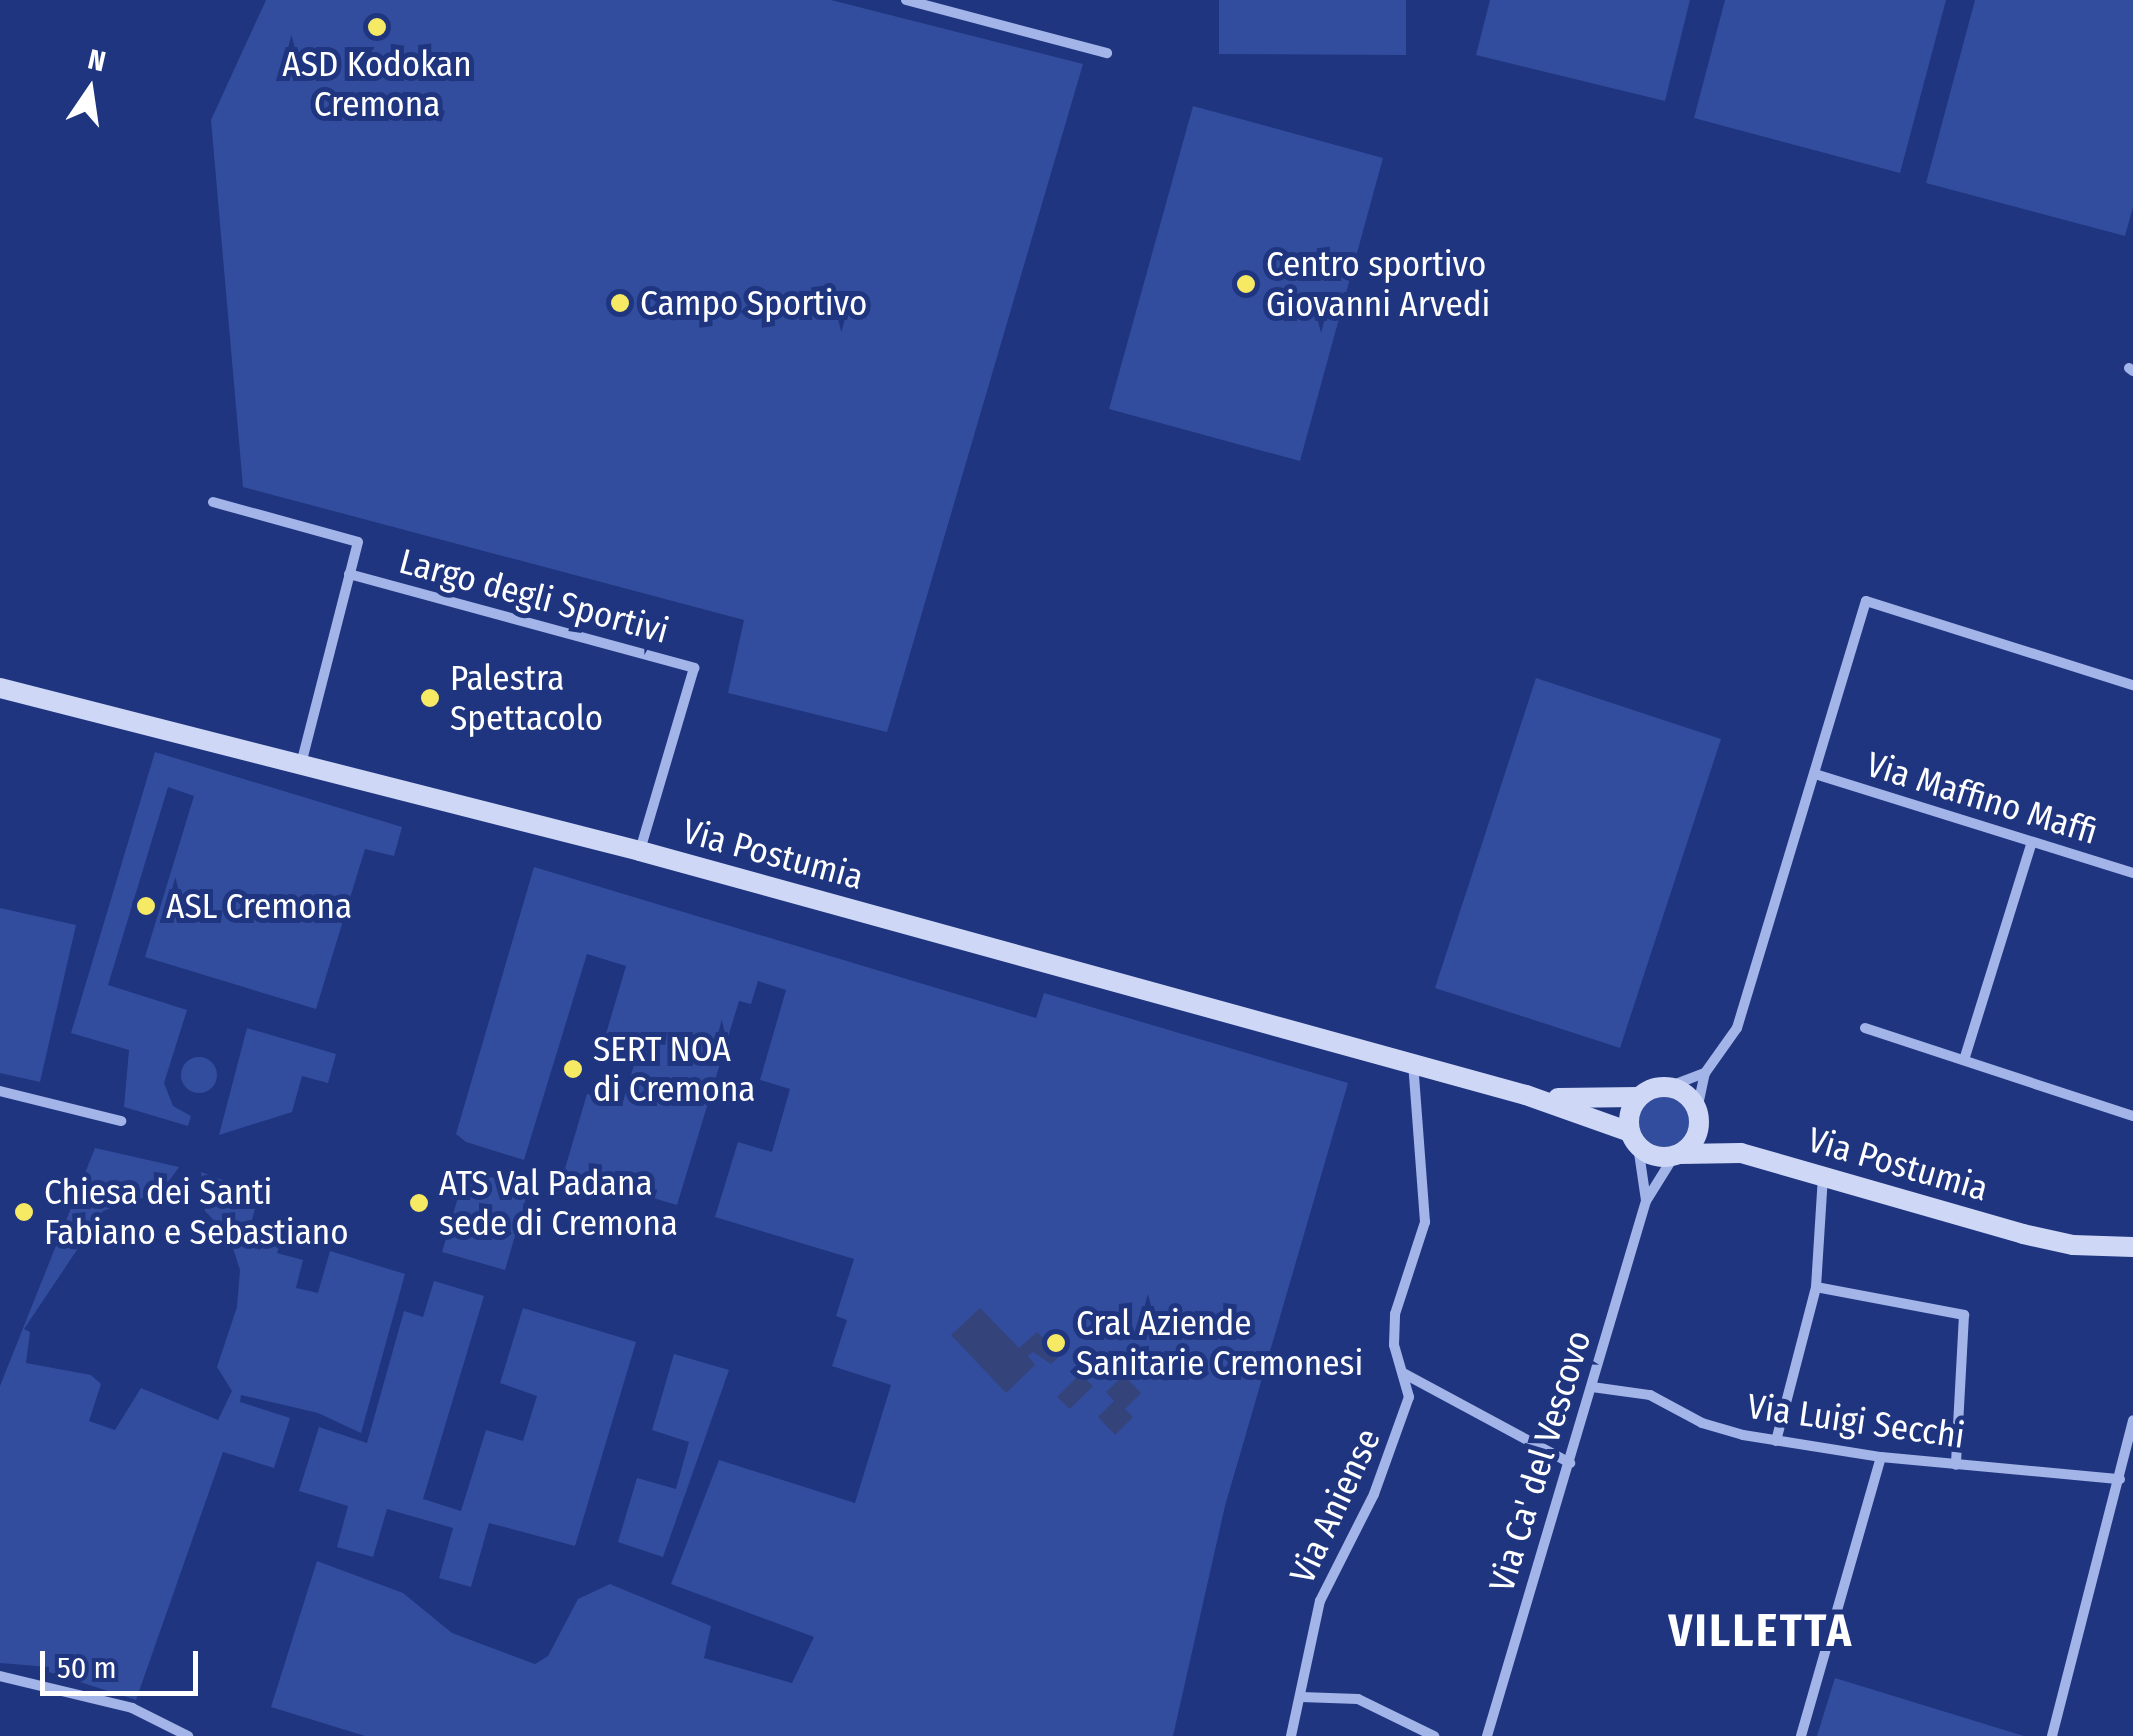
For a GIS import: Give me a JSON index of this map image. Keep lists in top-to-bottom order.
{
  "streets": {
    "street": [
      "Largo degli Sportivi",
      "Via Maffino Maffi",
      "Via Postumia",
      "Via Luigi Secchi",
      "Via Ca' del Vescovo",
      "Via Aniense"
    ]
  },
  "crossings": [
    ["Largo degli Sportivi", "Via Postumia"],
    ["Via Maffino Maffi", "Via Postumia"],
    ["Via Maffino Maffi", "Via Ca' del Vescovo"],
    ["Via Postumia", "Via Ca' del Vescovo"],
    ["Via Postumia", "Via Aniense"],
    ["Via Luigi Secchi", "Via Ca' del Vescovo"]
  ],
  "districts": ["VILLETTA"],
  "places": [
    "ASD Kodokan Cremona",
    "Centro sportivo Giovanni Arvedi",
    "Campo Sportivo",
    "Palestra Spettacolo",
    "ASL Cremona",
    "SERT NOA di Cremona",
    "ATS Val Padana sede di Cremona",
    "Chiesa dei Santi Fabiano e Sebastiano",
    "Cral Aziende Sanitarie Cremonesi"
  ],
  "scale_bar": "50 m",
  "north": "top"
}
